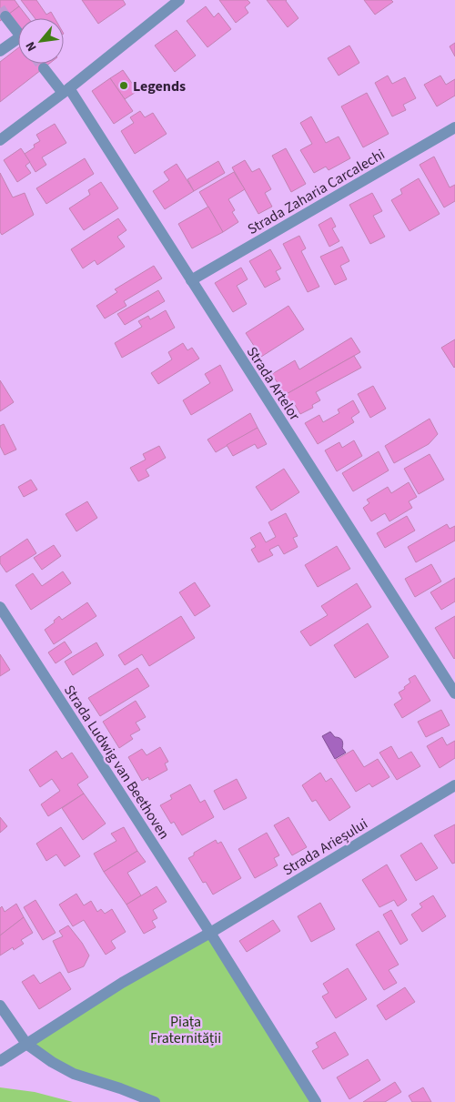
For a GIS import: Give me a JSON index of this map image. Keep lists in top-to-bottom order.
{
  "streets": {
    "street": [
      "Strada Zaharia Carcalechi",
      "Strada Artelor",
      "Strada Ludwig van Beethoven",
      "Strada Arieșului"
    ]
  },
  "crossings": [
    ["Strada Zaharia Carcalechi", "Strada Artelor"],
    ["Strada Ludwig van Beethoven", "Strada Arieșului"]
  ],
  "parks": ["Piața Fraternității"],
  "places": ["Legends"],
  "north": "bottom left"
}
